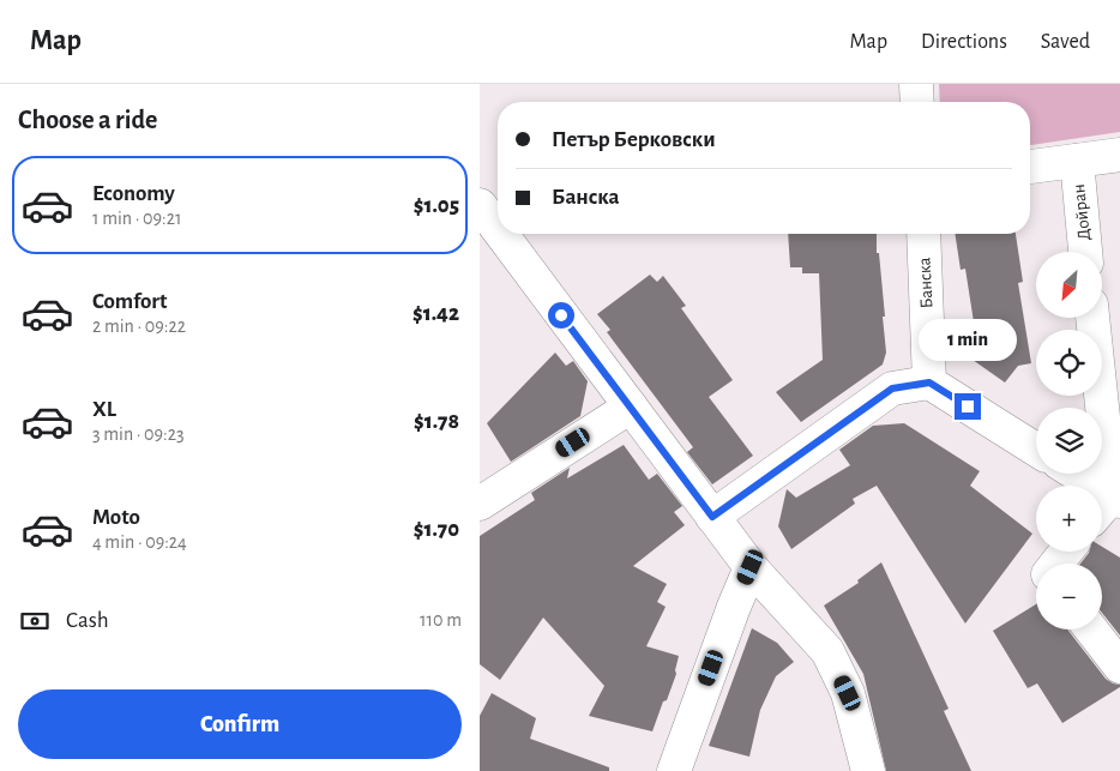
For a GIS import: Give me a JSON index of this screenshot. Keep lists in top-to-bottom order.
{
  "streets": {
    "street": ["Дойран", "Банска"]
  },
  "north": "bottom left",
  "page": {
    "header": "Map",
    "nav": ["Map", "Directions", "Saved"],
    "heading": "Choose a ride",
    "banner": ["Петър Берковски", "Банска"],
    "list": [
      {
        "name": "Economy",
        "note": "1 min · 09:21",
        "value": "$1.05"
      },
      {
        "name": "Comfort",
        "note": "2 min · 09:22",
        "value": "$1.42"
      },
      {
        "name": "XL",
        "note": "3 min · 09:23",
        "value": "$1.78"
      },
      {
        "name": "Moto",
        "note": "4 min · 09:24",
        "value": "$1.70"
      }
    ],
    "map_buttons": ["+", "−"],
    "bubble": "1 min",
    "pay": ["Cash", "110 m"],
    "buttons": "Confirm"
  }
}
